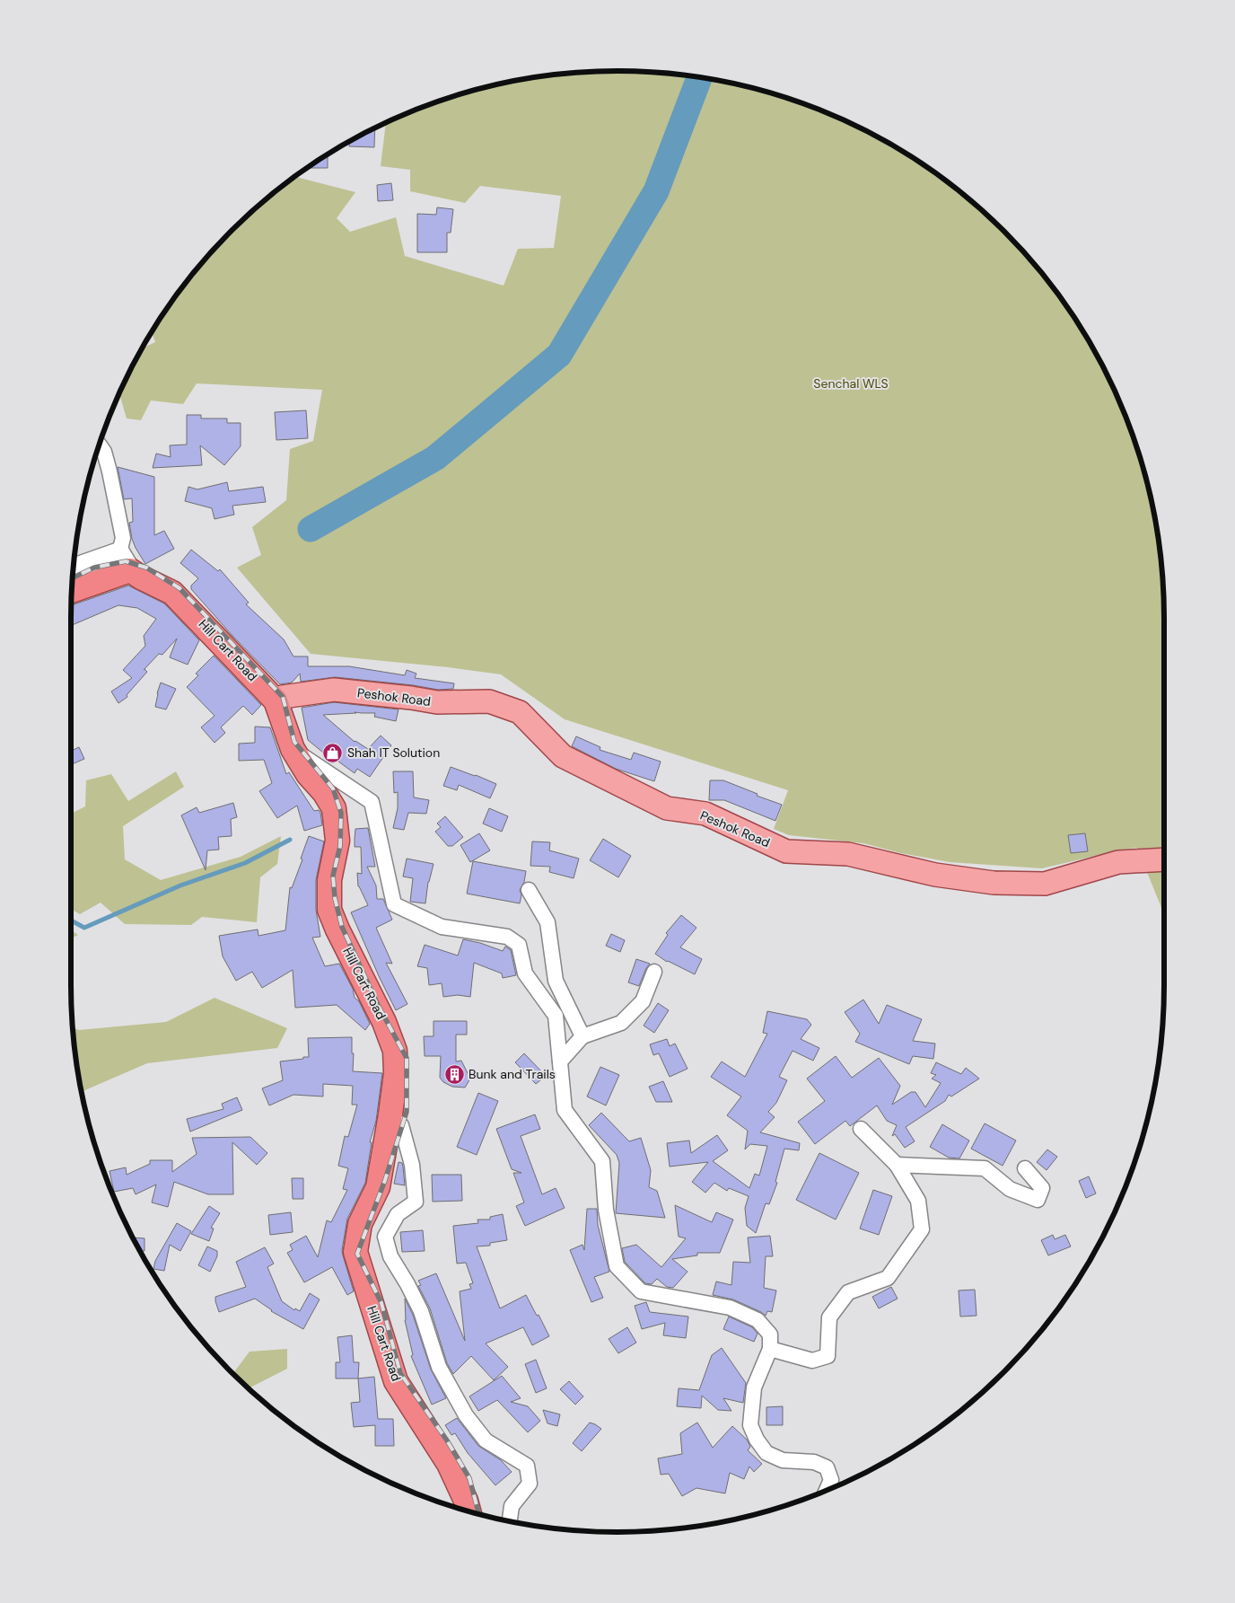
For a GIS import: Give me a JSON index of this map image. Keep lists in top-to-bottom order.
{
  "streets": {
    "highway": ["Hill Cart Road"],
    "main road": ["Peshok Road"]
  },
  "crossings": [
    ["Hill Cart Road", "Peshok Road"]
  ],
  "parks": ["Senchal WLS"],
  "places": {
    "shop": ["Shah IT Solution"],
    "building": ["Bunk and Trails"]
  }
}
